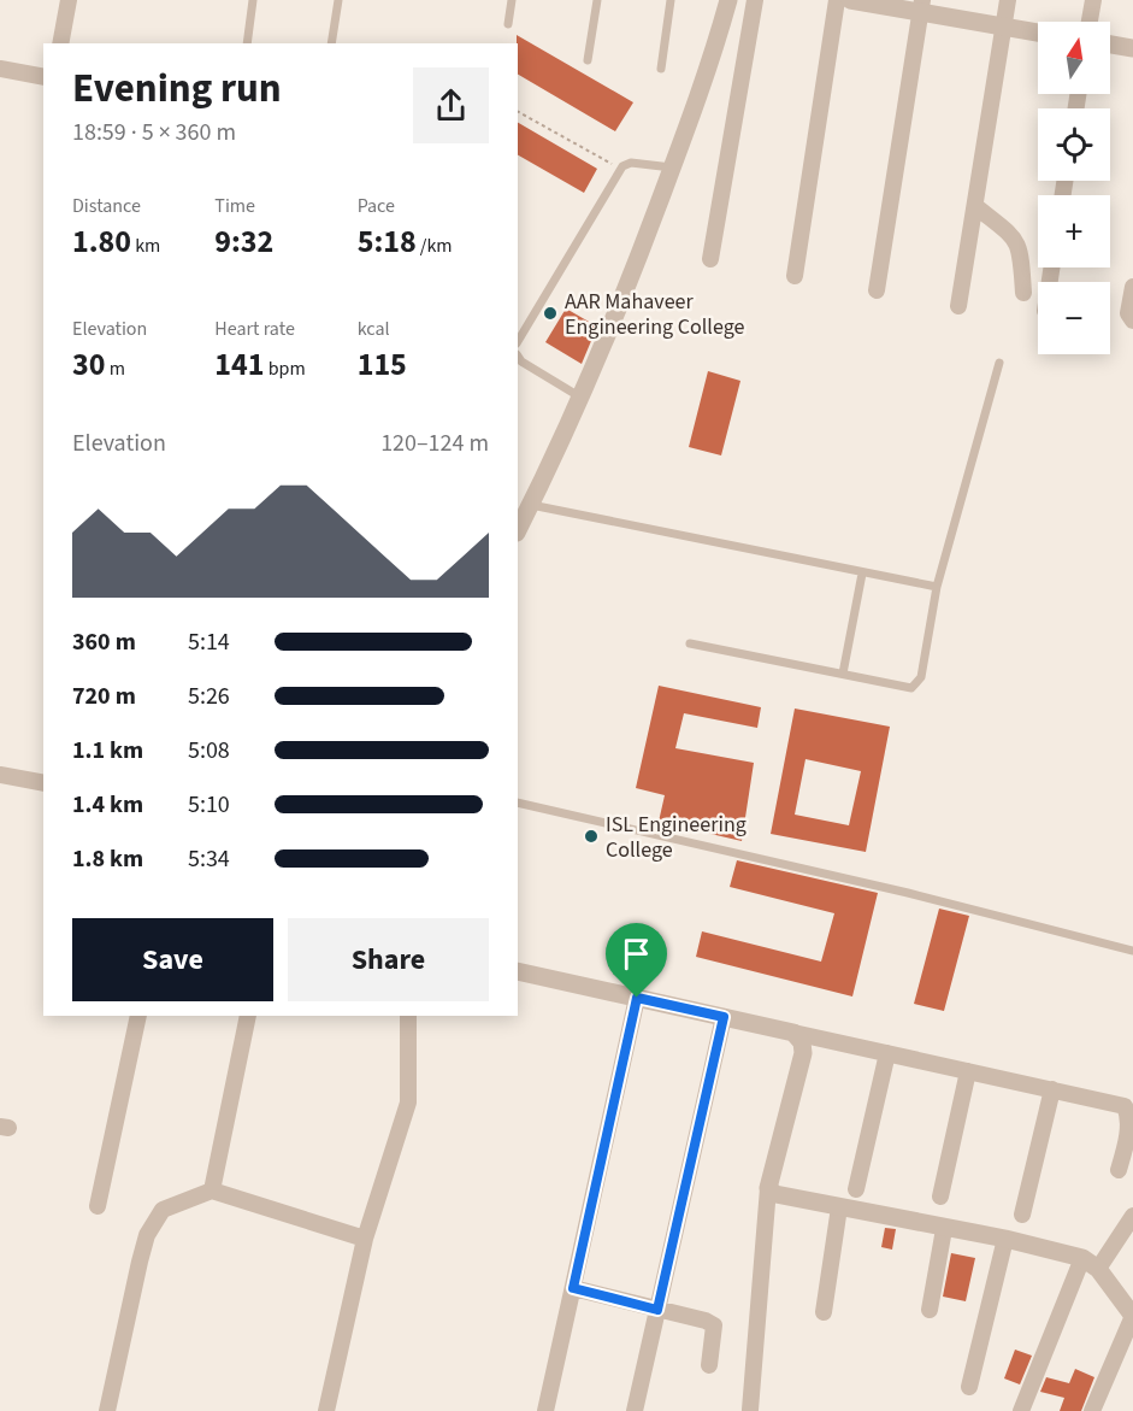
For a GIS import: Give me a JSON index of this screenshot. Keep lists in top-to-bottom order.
{
  "places": ["AAR Mahaveer Engineering College", "ISL Engineering College"],
  "north": "top",
  "page": {
    "map_buttons": ["+", "−"],
    "heading": ["Evening run", "18:59 · 5 × 360 m"],
    "stats": [
      ["Distance", "1.80 km"],
      ["Time", "9:32"],
      ["Pace", "5:18 /km"],
      ["Elevation", "30 m"],
      ["Heart rate", "141 bpm"],
      ["kcal", "115"]
    ],
    "chart": ["Elevation", "120–124 m"],
    "list": [
      {
        "name": "360 m",
        "note": "5:14"
      },
      {
        "name": "720 m",
        "note": "5:26"
      },
      {
        "name": "1.1 km",
        "note": "5:08"
      },
      {
        "name": "1.4 km",
        "note": "5:10"
      },
      {
        "name": "1.8 km",
        "note": "5:34"
      }
    ],
    "buttons": ["Save", "Share"]
  }
}
